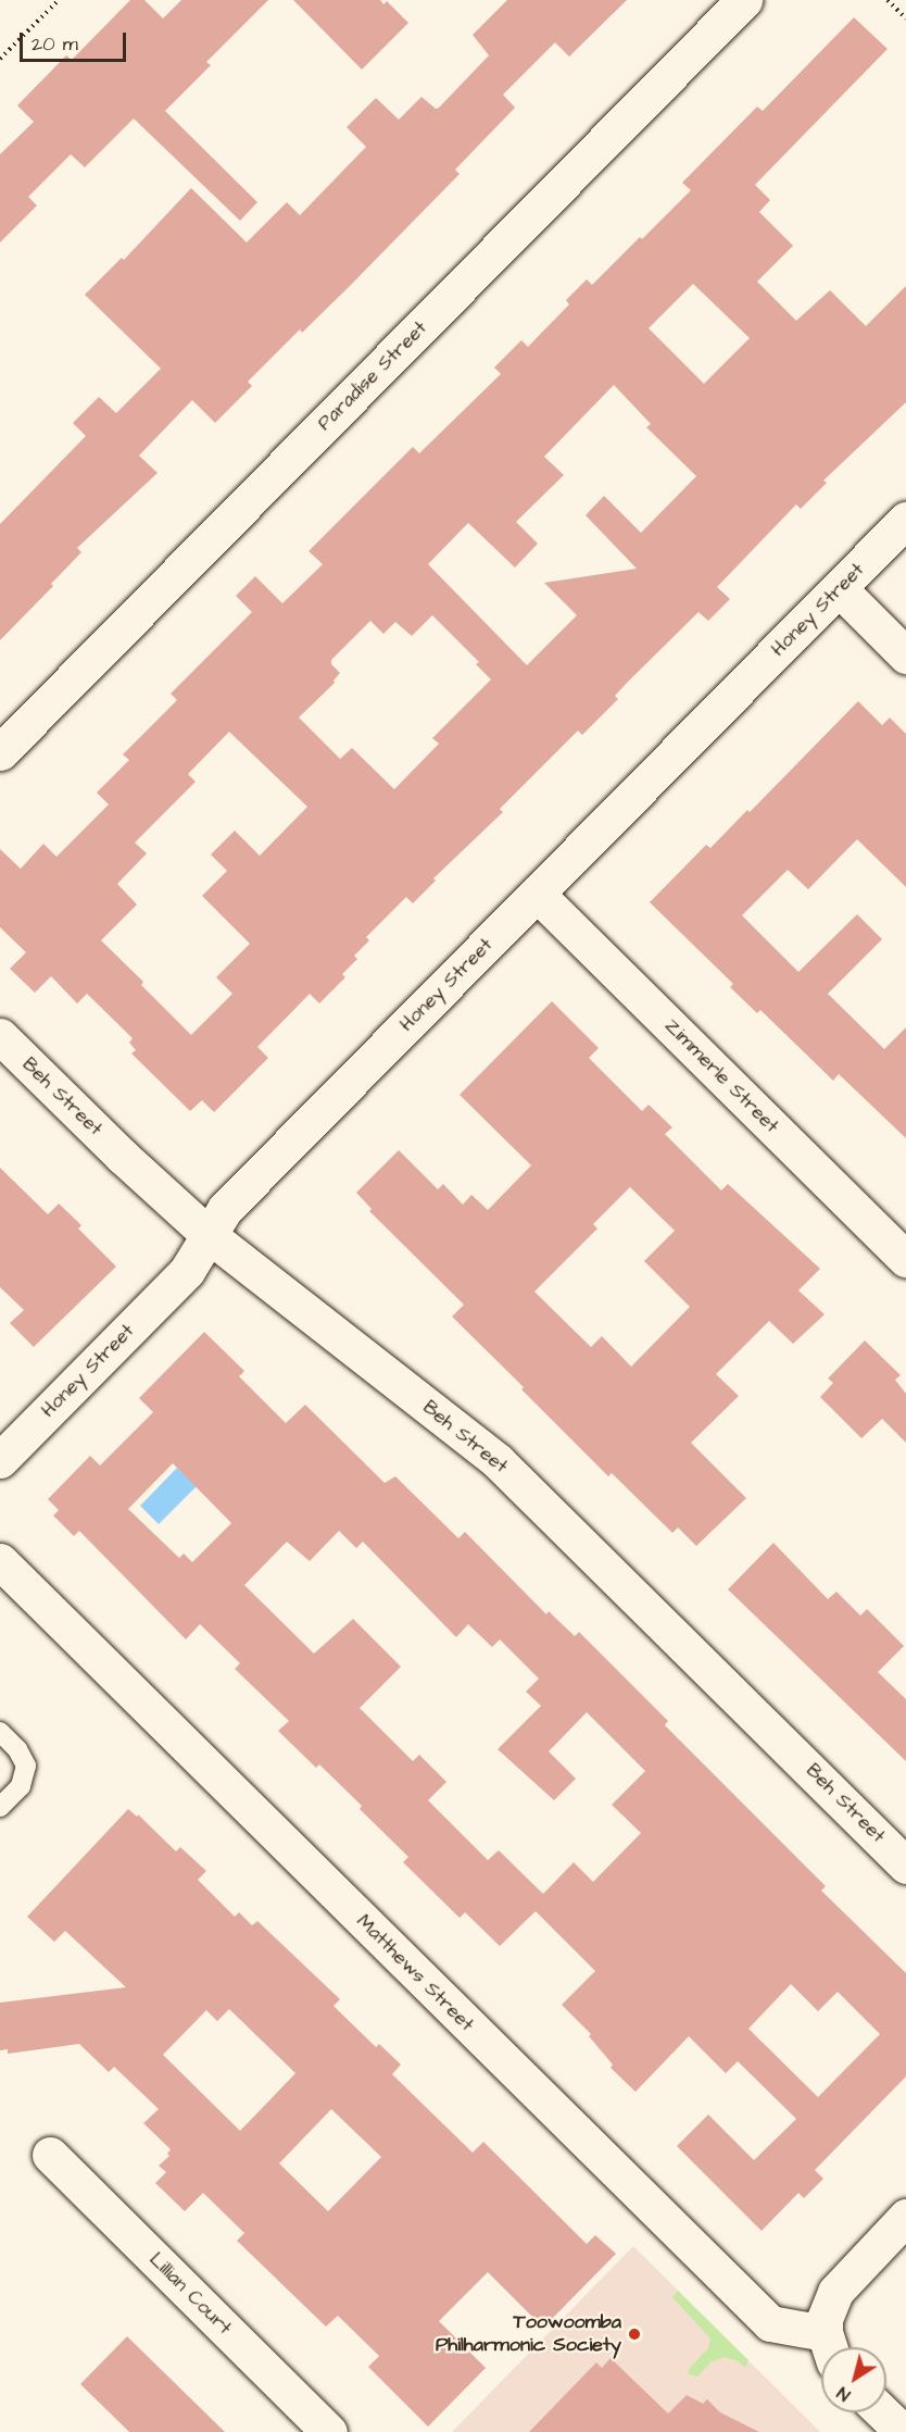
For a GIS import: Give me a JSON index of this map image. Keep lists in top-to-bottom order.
{
  "streets": {
    "street": [
      "Paradise Street",
      "Honey Street",
      "Zimmerle Street",
      "Beh Street",
      "Matthews Street",
      "Lillian Court"
    ]
  },
  "crossings": [
    ["Honey Street", "Zimmerle Street"],
    ["Honey Street", "Beh Street"]
  ],
  "places": ["Toowoomba Philharmonic Society"],
  "scale_bar": "20 m",
  "north": "bottom left"
}
